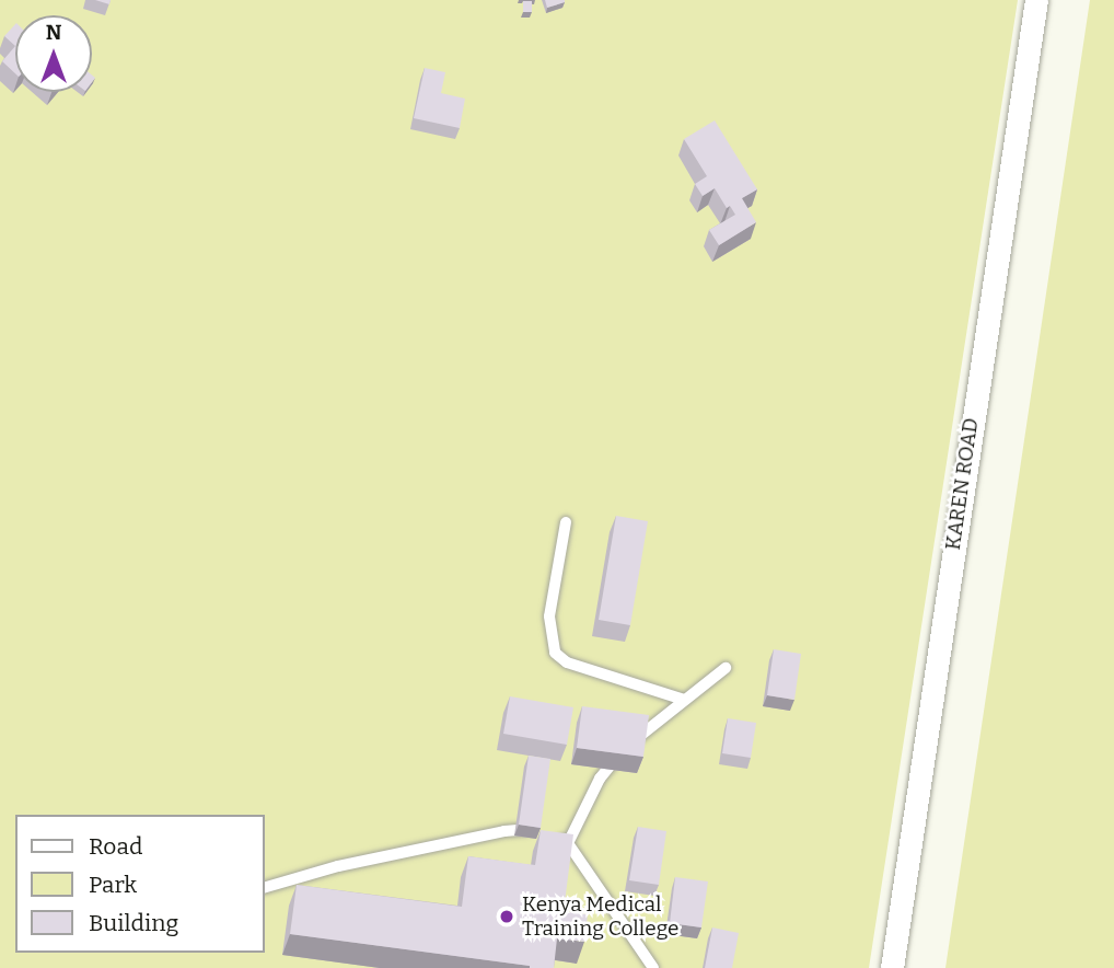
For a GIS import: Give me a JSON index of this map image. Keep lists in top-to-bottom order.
{
  "streets": {
    "street": ["KAREN ROAD"]
  },
  "places": ["Kenya Medical Training College"],
  "legend": ["Road", "Park", "Building"],
  "north": "top"
}
